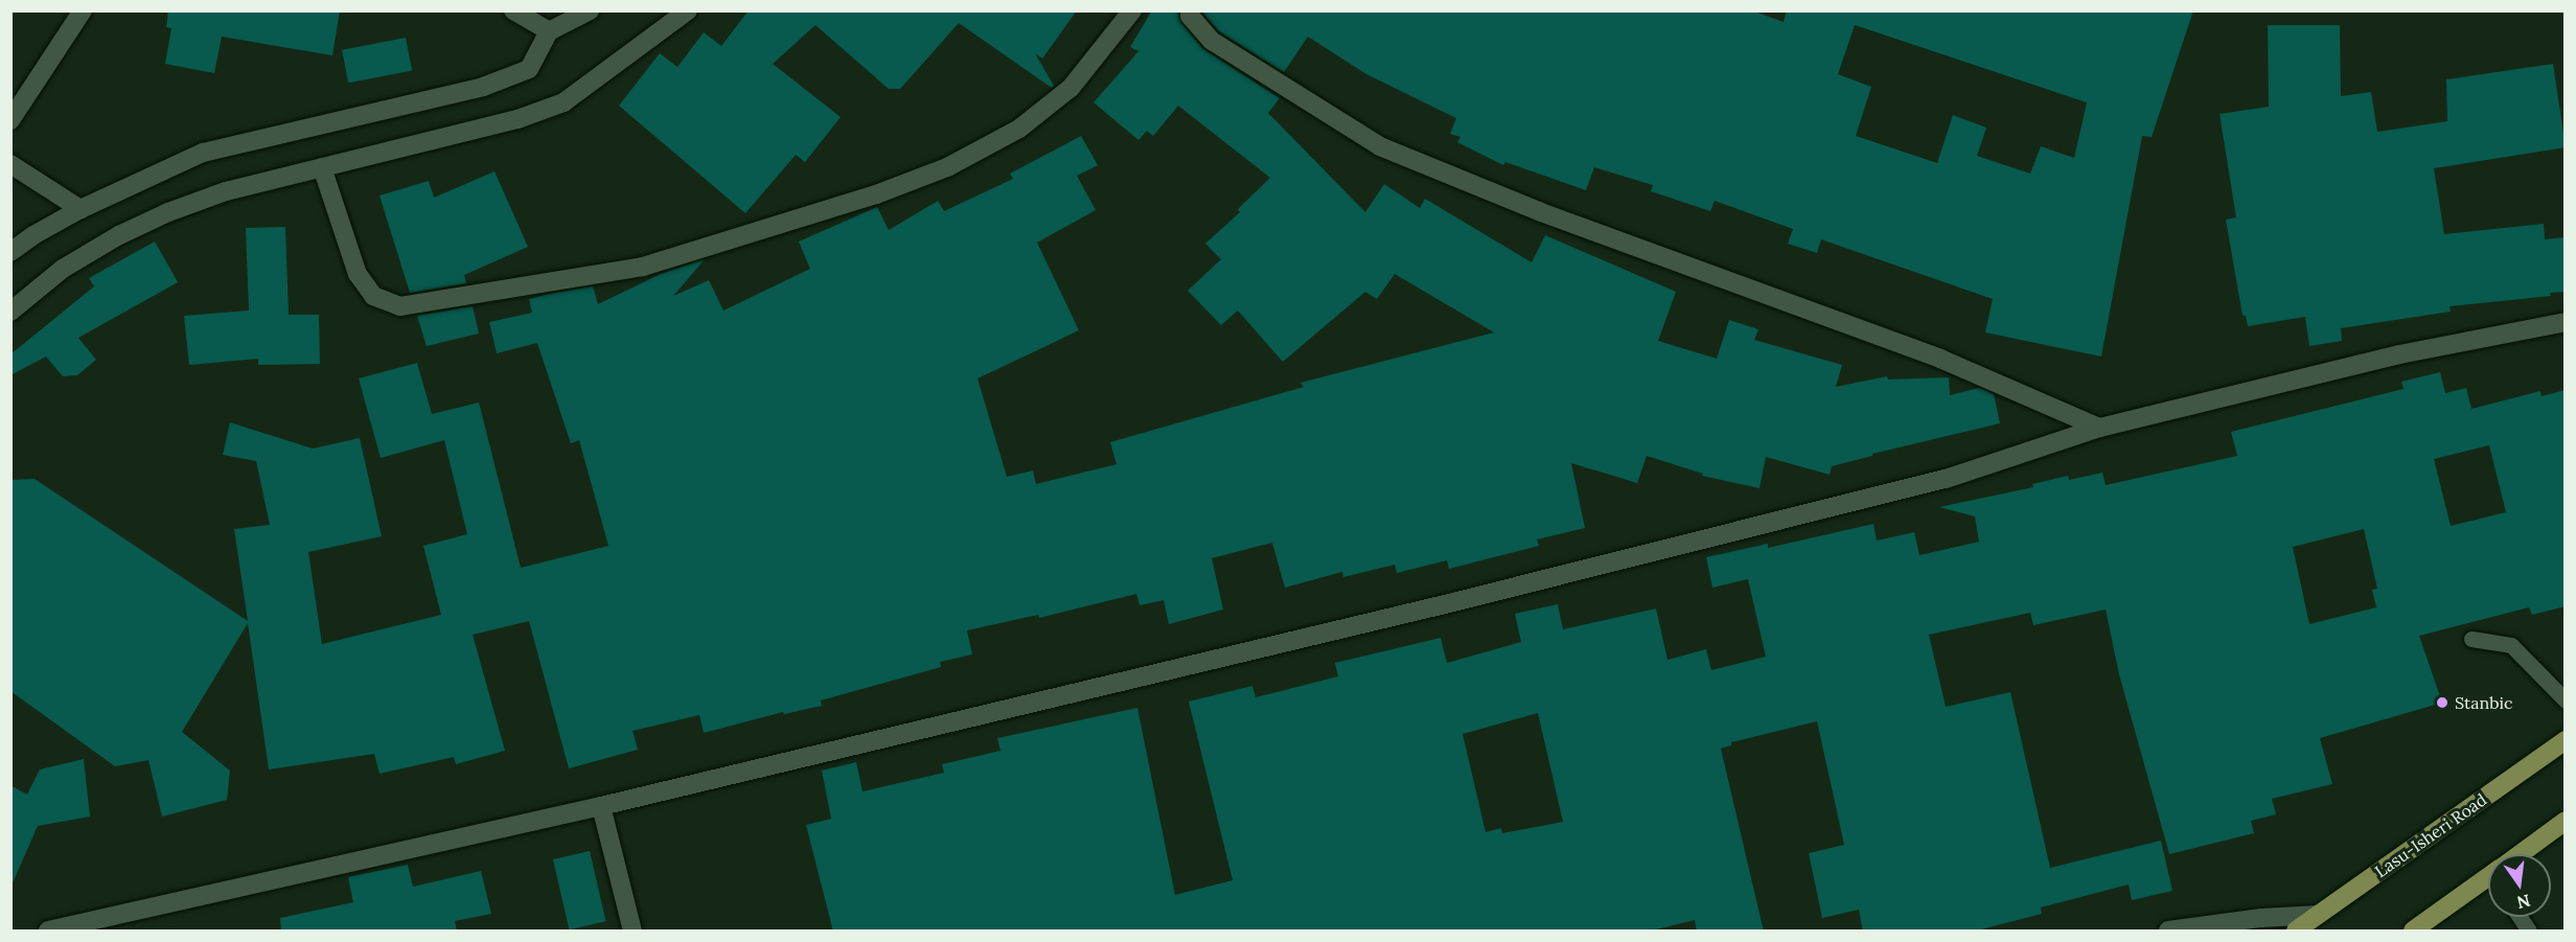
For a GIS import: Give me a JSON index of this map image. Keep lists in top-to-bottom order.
{
  "streets": {
    "main road": ["Lasu-Isheri Road"]
  },
  "places": ["Stanbic"],
  "north": "bottom"
}
